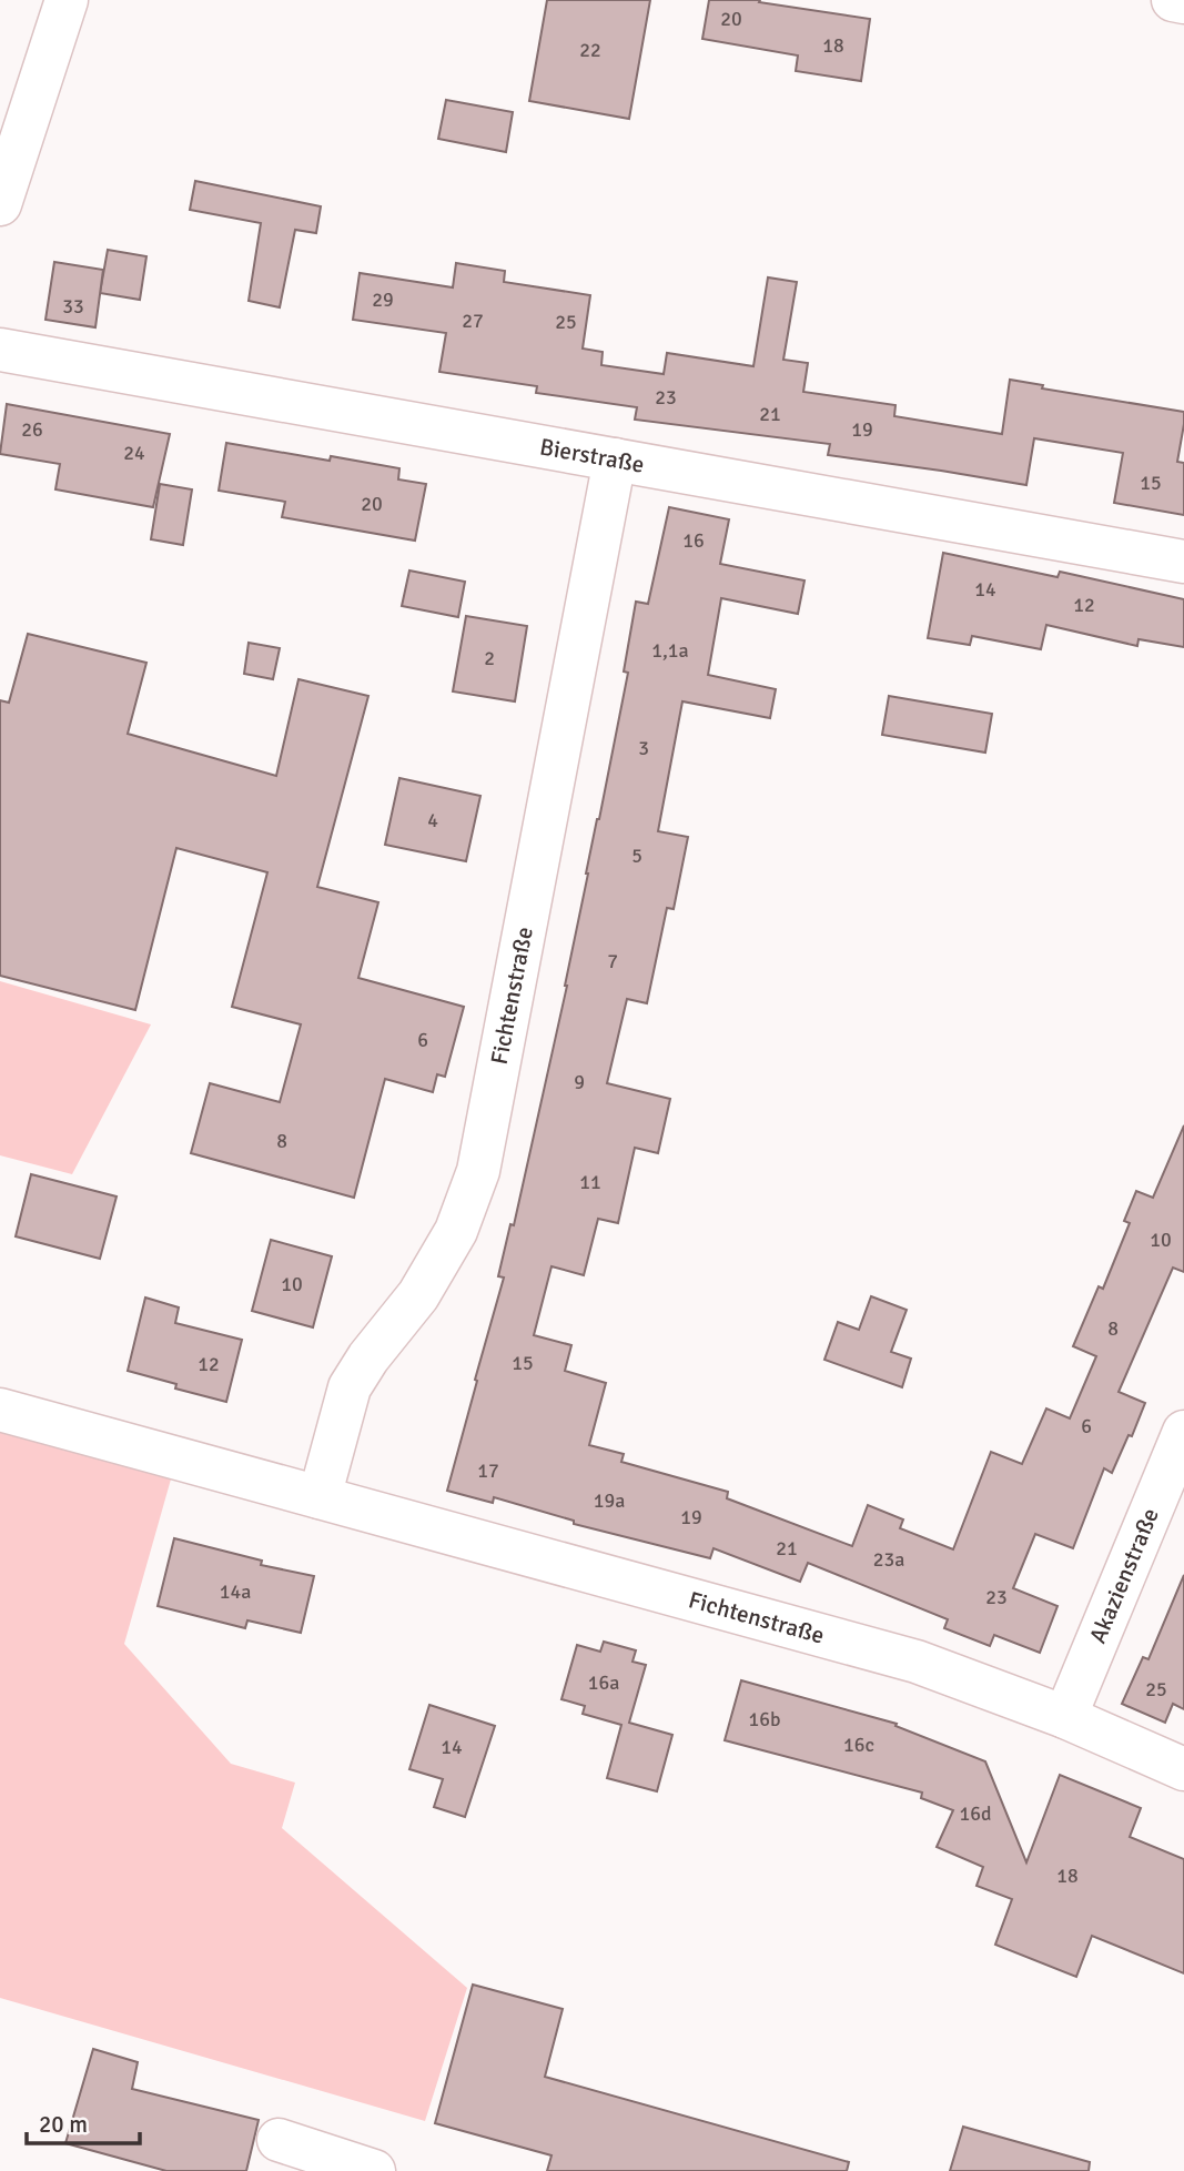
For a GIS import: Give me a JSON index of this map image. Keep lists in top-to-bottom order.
{
  "streets": {
    "street": ["Bierstraße", "Fichtenstraße", "Akazienstraße"]
  },
  "crossings": [
    ["Bierstraße", "Fichtenstraße"],
    ["Fichtenstraße", "Akazienstraße"]
  ],
  "house_numbers": [
    "20",
    "18",
    "22",
    "29",
    "33",
    "27",
    "25",
    "23",
    "21",
    "26",
    "19",
    "24",
    "15",
    "20",
    "16",
    "14",
    "12",
    "1,1a",
    "2",
    "3",
    "4",
    "5",
    "7",
    "6",
    "9",
    "8",
    "11",
    "10",
    "10",
    "8",
    "15",
    "12",
    "6",
    "17",
    "19a",
    "19",
    "21",
    "23a",
    "14a",
    "23",
    "16a",
    "25",
    "16b",
    "16c",
    "14",
    "16d",
    "18"
  ],
  "scale_bar": "20 m"
}
